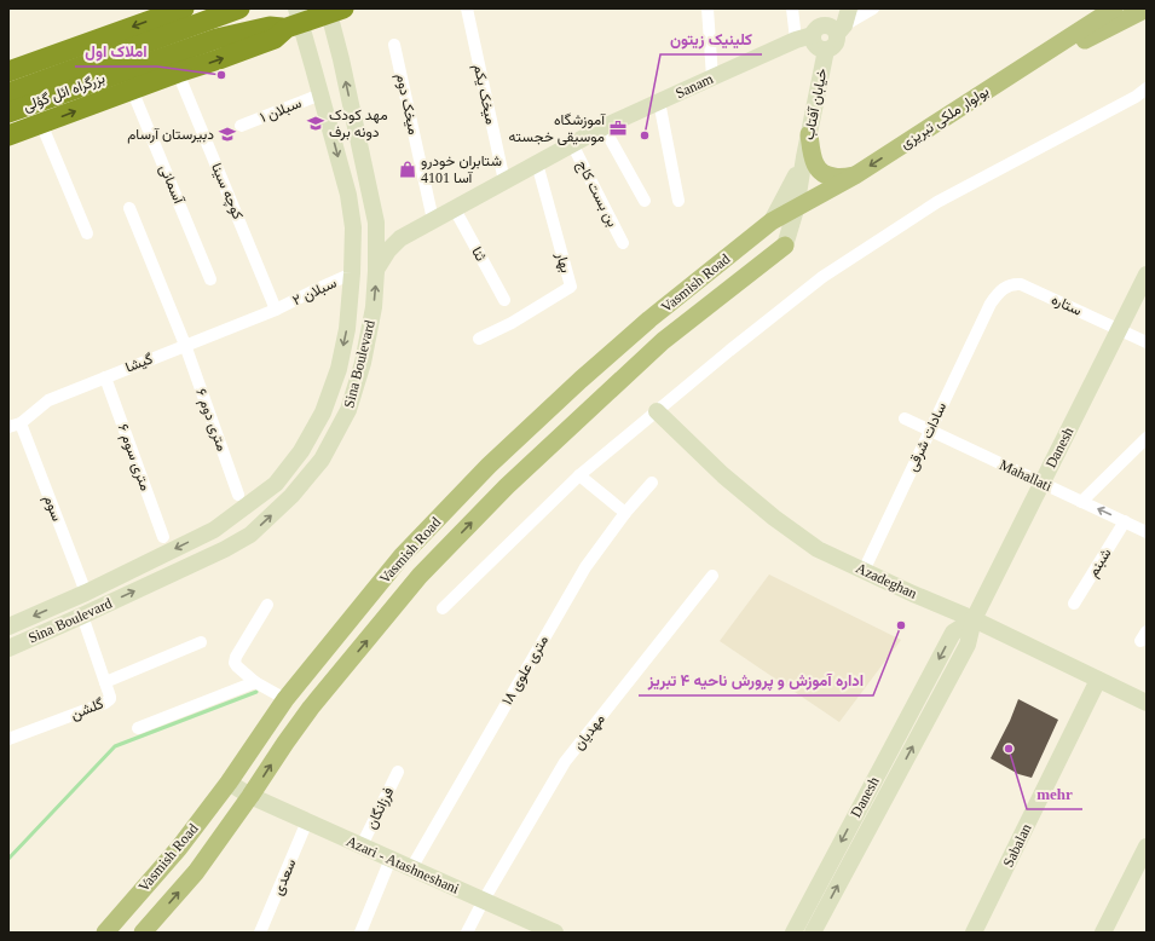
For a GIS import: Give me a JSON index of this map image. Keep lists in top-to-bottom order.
{
  "streets": {
    "highway": ["بزرگراه ائل گؤلی"],
    "main road": ["بولوار ملکی تبریزی", "Vasmish Road"],
    "street": [
      "Sanam",
      "میخک یکم",
      "میخک دوم",
      "خیابان آفتاب",
      "سبلان ۱",
      "آسمانی",
      "کوچه سینا",
      "بن بست کاج",
      "ثنا",
      "بهار",
      "سبلان ۲",
      "ستاره",
      "گیشا",
      "Sina Boulevard",
      "۶ متری دوم",
      "سادات شرقی",
      "Danesh",
      "۶ متری سوم",
      "Mahallati",
      "سوم",
      "شبنم",
      "Azadeghan",
      "۱۸ متری علوی",
      "گلشن",
      "مهدیان",
      "فرزانگان",
      "Sabalan",
      "Azari - Atashneshani",
      "سعدی"
    ]
  },
  "crossings": [
    ["Sanam", "میخک یکم"],
    ["Sanam", "میخک دوم"],
    ["Sanam", "بن بست کاج"],
    ["Sanam", "ثنا"],
    ["Sanam", "بهار"],
    ["بزرگراه ائل گؤلی", "Sina Boulevard"],
    ["سبلان ۱", "Sina Boulevard"],
    ["بولوار ملکی تبریزی", "Vasmish Road"],
    ["کوچه سینا", "سبلان ۲"],
    ["کوچه سینا", "گیشا"],
    ["Vasmish Road", "Azari - Atashneshani"],
    ["سبلان ۲", "گیشا"],
    ["سبلان ۲", "Sina Boulevard"],
    ["ستاره", "سادات شرقی"],
    ["ستاره", "Danesh"],
    ["گیشا", "۶ متری دوم"],
    ["گیشا", "۶ متری سوم"],
    ["گیشا", "سوم"],
    ["Sina Boulevard", "سوم"],
    ["Sina Boulevard", "گلشن"],
    ["سادات شرقی", "Mahallati"],
    ["سادات شرقی", "Azadeghan"],
    ["Danesh", "Mahallati"],
    ["Danesh", "Azadeghan"],
    ["Mahallati", "شبنم"],
    ["Azadeghan", "Sabalan"],
    ["۱۸ متری علوی", "Azari - Atashneshani"],
    ["مهدیان", "Azari - Atashneshani"],
    ["فرزانگان", "Azari - Atashneshani"],
    ["Azari - Atashneshani", "سعدی"]
  ],
  "one_way": ["بولوار ملکی تبریزی"],
  "places": {
    "other": [
      "املاک اول",
      "کلینیک زیتون",
      "اداره آموزش و پرورش ناحیه ۴ تبریز",
      "mehr"
    ],
    "school or university": ["مهد کودک دونه برف", "دبیرستان آرسام"],
    "office": ["آموزشگاه موسیقی خجسته"],
    "shop": ["شتابران خودرو 4101 آسا"]
  }
}
